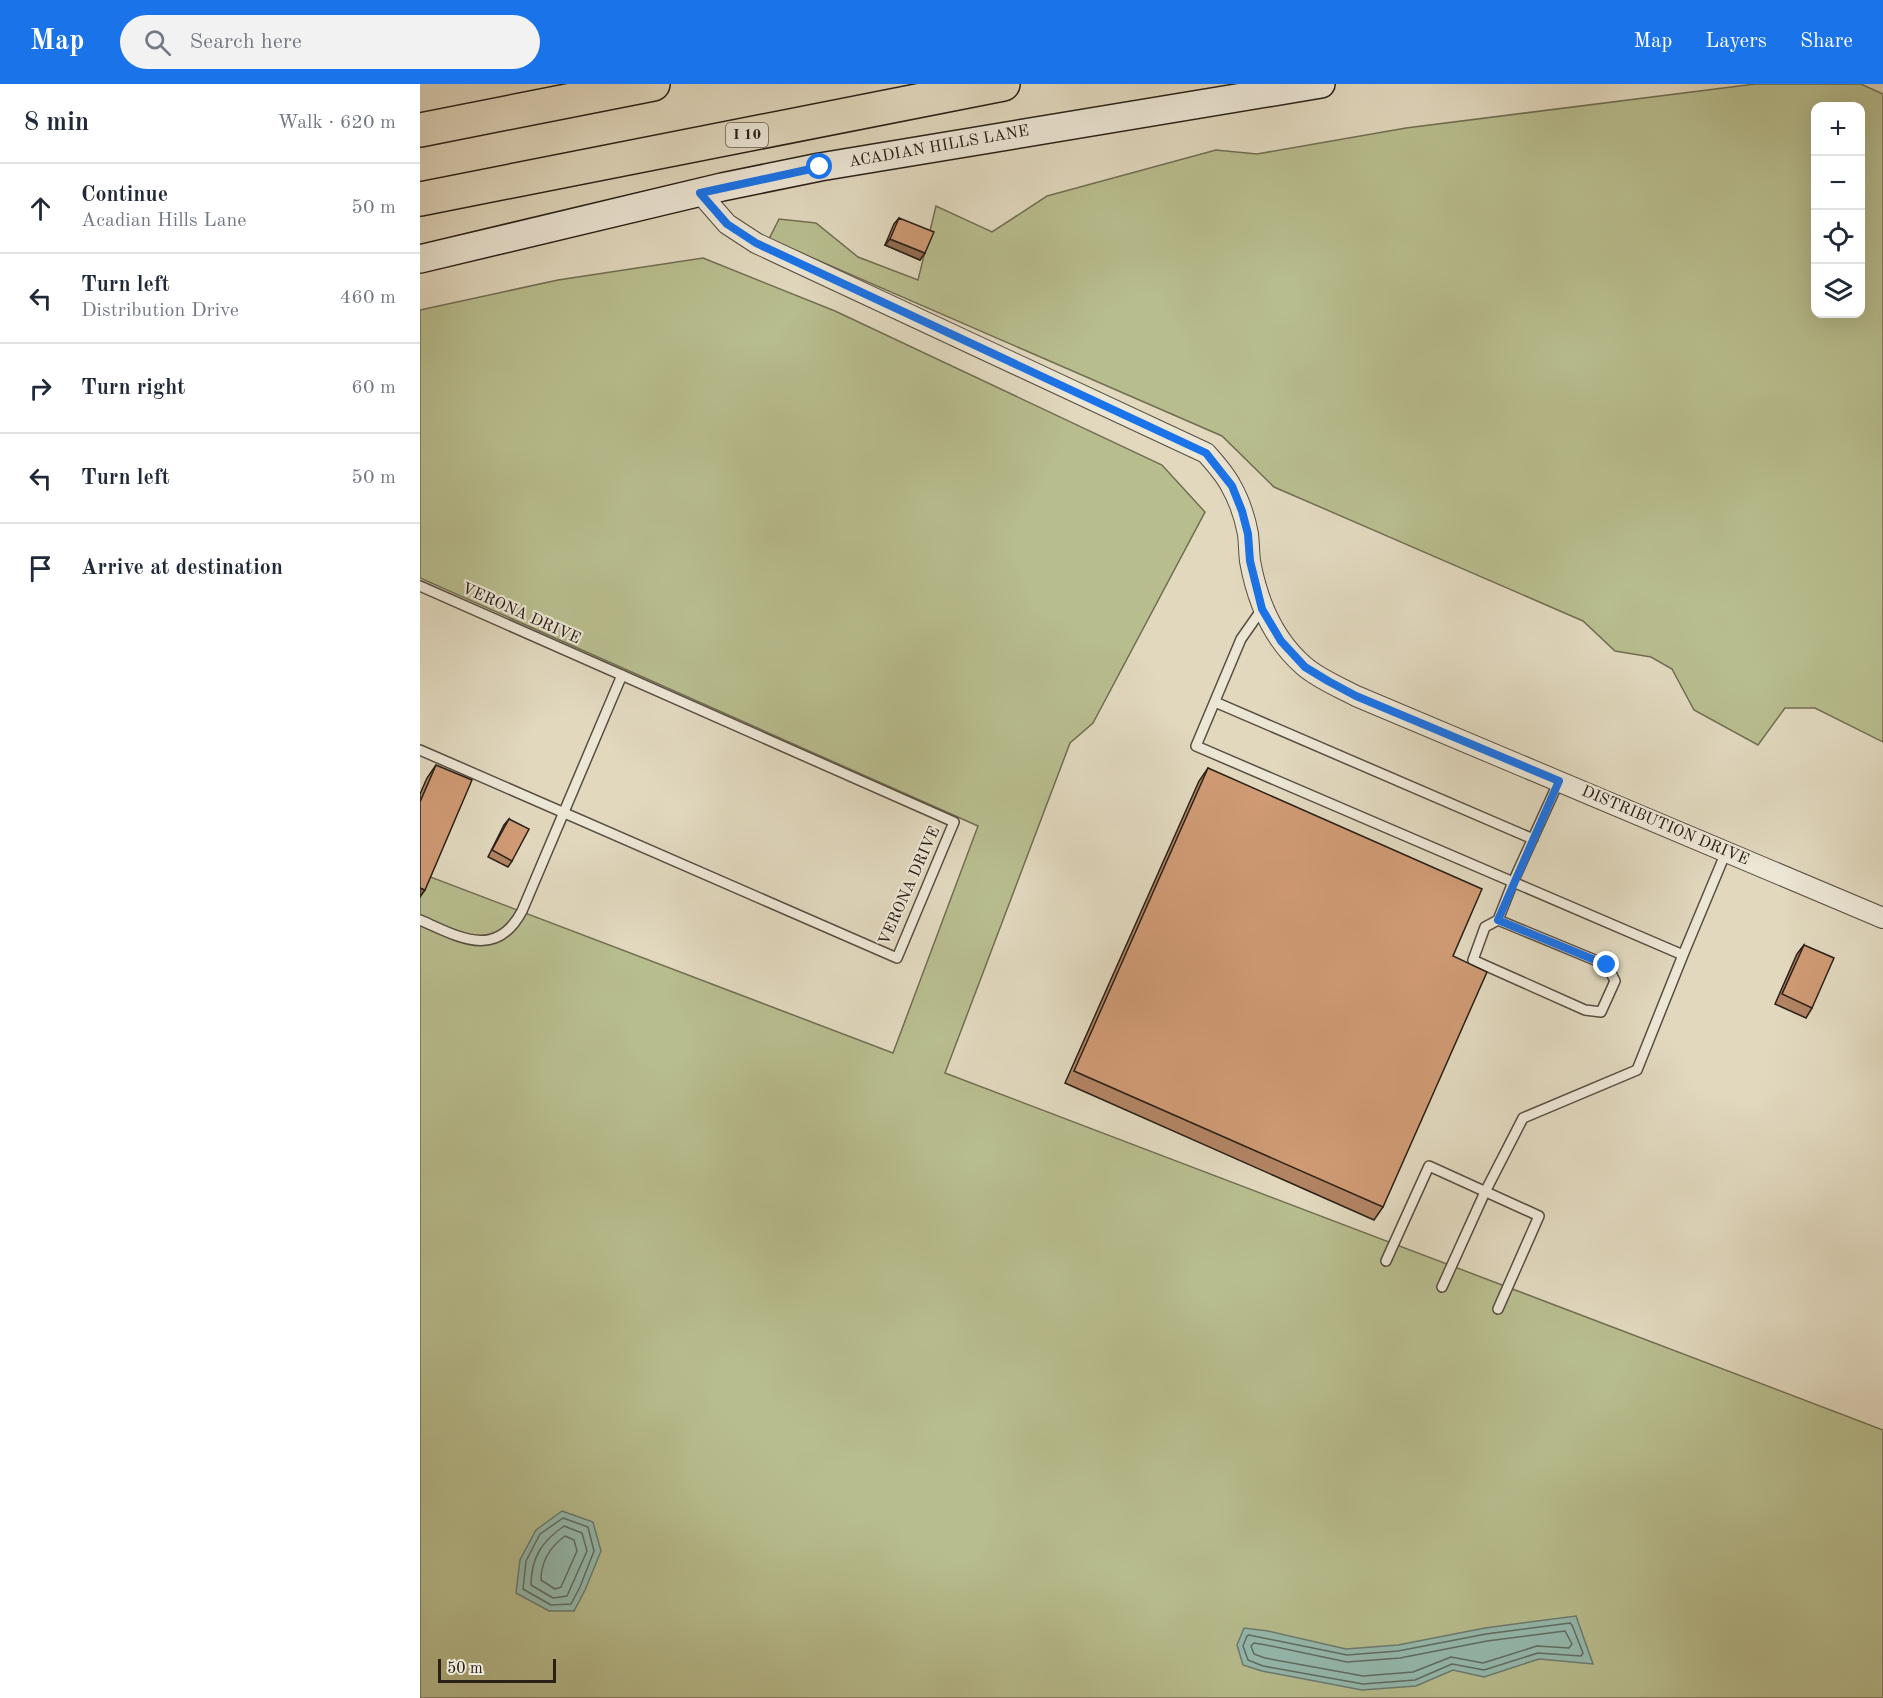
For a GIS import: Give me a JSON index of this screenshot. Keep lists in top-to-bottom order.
{
  "streets": {
    "highway": ["I 10"],
    "street": ["ACADIAN HILLS LANE", "DISTRIBUTION DRIVE"],
    "lane": ["VERONA DRIVE"]
  },
  "crossings": [
    ["ACADIAN HILLS LANE", "DISTRIBUTION DRIVE"]
  ],
  "scale_bar": "50 m",
  "page": {
    "header": "Map",
    "search": "Search here",
    "nav": ["Map", "Layers", "Share"],
    "heading": ["8 min", "Walk · 620 m"],
    "map_buttons": ["+", "−"],
    "list": [
      ["Continue", "Acadian Hills Lane", "50 m"],
      ["Turn left", "Distribution Drive", "460 m"],
      ["Turn right", "60 m"],
      ["Turn left", "50 m"],
      "Arrive at destination"
    ],
    "scale": "50 m"
  }
}
